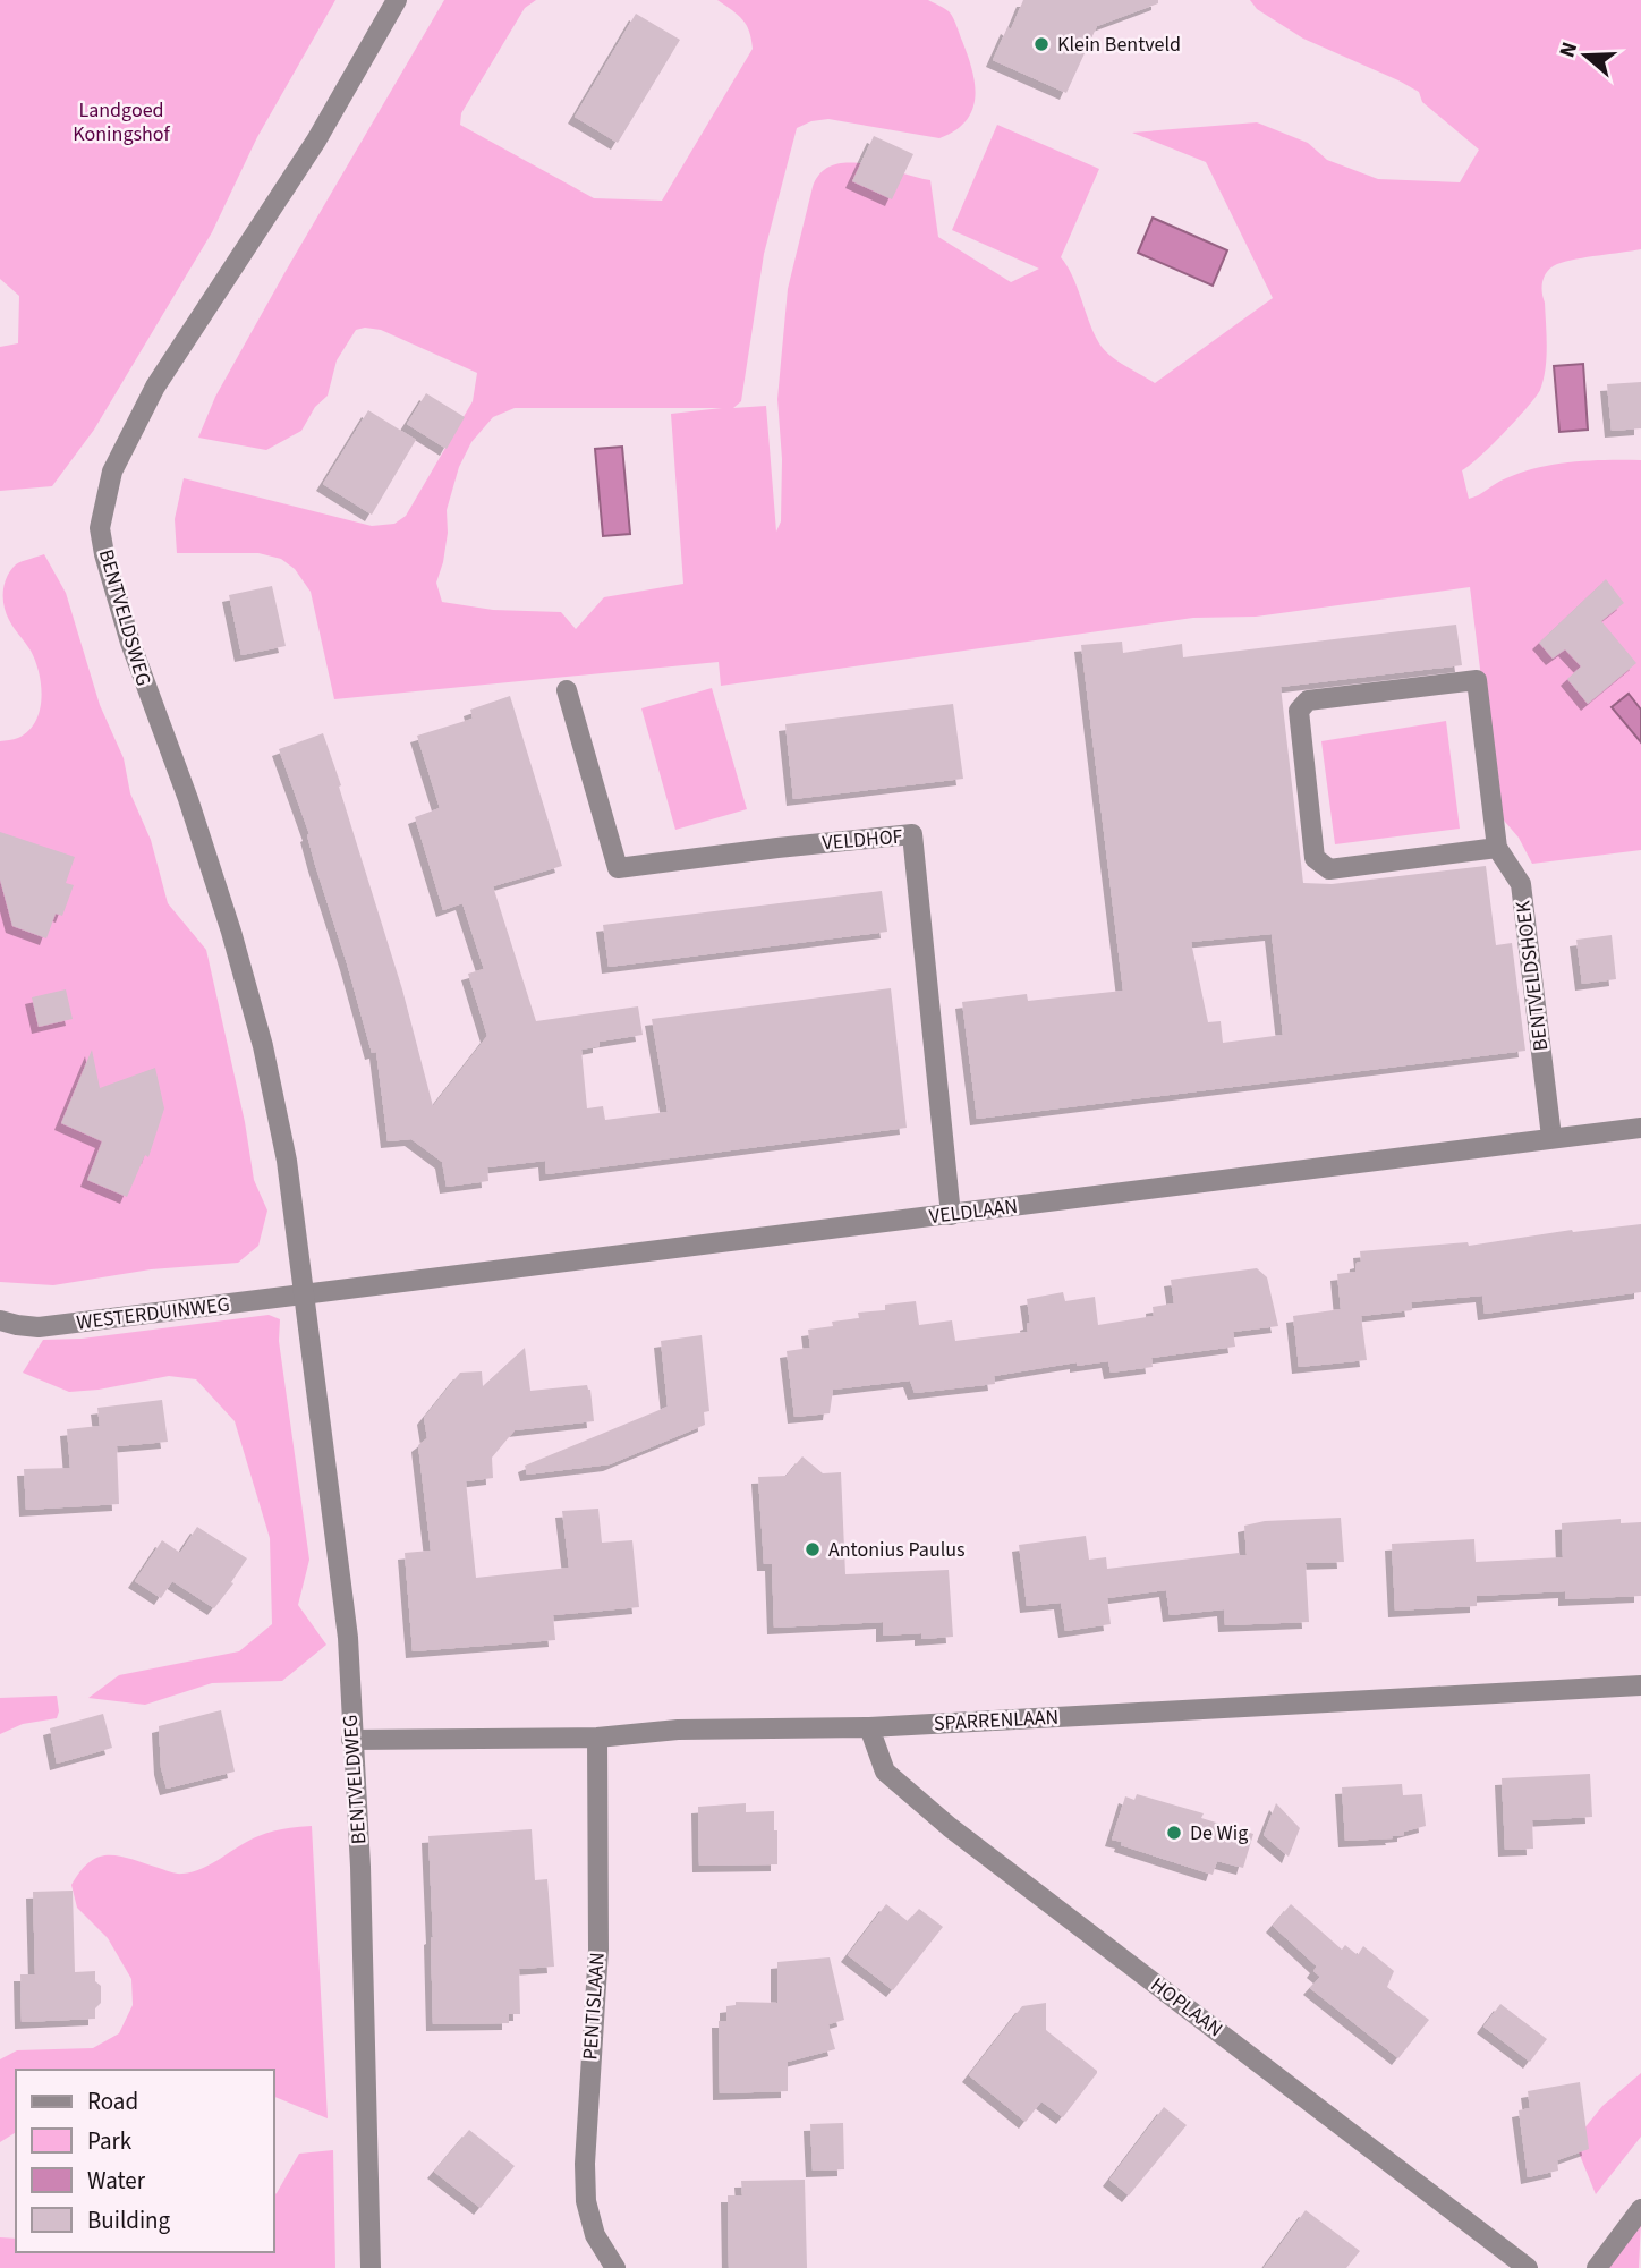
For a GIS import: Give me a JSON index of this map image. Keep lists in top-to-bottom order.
{
  "streets": {
    "street": [
      "BENTVELDSWEG",
      "VELDHOF",
      "BENTVELDSHOEK",
      "VELDLAAN",
      "WESTERDUINWEG",
      "SPARRENLAAN",
      "BENTVELDWEG",
      "PENTISLAAN",
      "HOPLAAN"
    ]
  },
  "crossings": [
    ["BENTVELDSWEG", "VELDLAAN"],
    ["BENTVELDSWEG", "WESTERDUINWEG"],
    ["BENTVELDSWEG", "BENTVELDWEG"],
    ["VELDHOF", "VELDLAAN"],
    ["BENTVELDSHOEK", "VELDLAAN"],
    ["VELDLAAN", "WESTERDUINWEG"],
    ["VELDLAAN", "BENTVELDWEG"],
    ["WESTERDUINWEG", "BENTVELDWEG"],
    ["SPARRENLAAN", "BENTVELDWEG"],
    ["SPARRENLAAN", "PENTISLAAN"],
    ["SPARRENLAAN", "HOPLAAN"]
  ],
  "parks": ["Landgoed Koningshof"],
  "places": ["Klein Bentveld", "Antonius Paulus", "De Wig"],
  "legend": [
    "Road",
    "Park",
    "Water",
    "Building"
  ],
  "north": "left"
}
